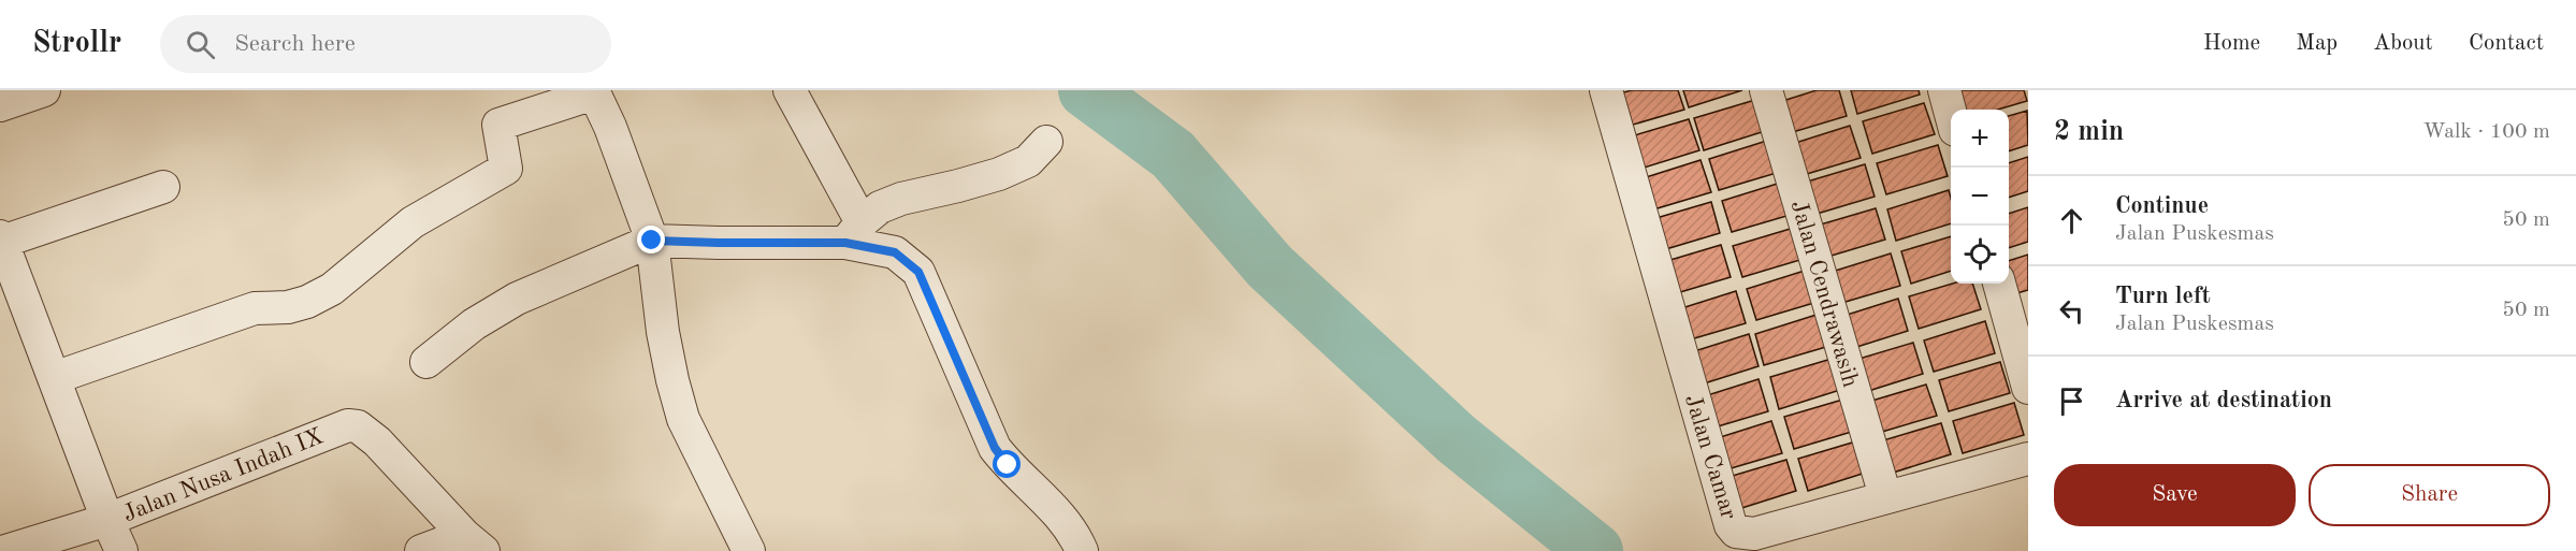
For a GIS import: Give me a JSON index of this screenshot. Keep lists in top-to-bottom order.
{
  "streets": {
    "street": ["Jalan Cendrawasih", "Jalan Camar", "Jalan Nusa Indah IX"]
  },
  "crossings": [
    ["Jalan Cendrawasih", "Jalan Camar"]
  ],
  "page": {
    "header": "Strollr",
    "search": "Search here",
    "nav": [
      "Home",
      "Map",
      "About",
      "Contact"
    ],
    "heading": ["2 min", "Walk · 100 m"],
    "map_buttons": ["+", "−"],
    "list": [
      ["Continue", "Jalan Puskesmas", "50 m"],
      ["Turn left", "Jalan Puskesmas", "50 m"],
      "Arrive at destination"
    ],
    "buttons": ["Save", "Share"]
  }
}
